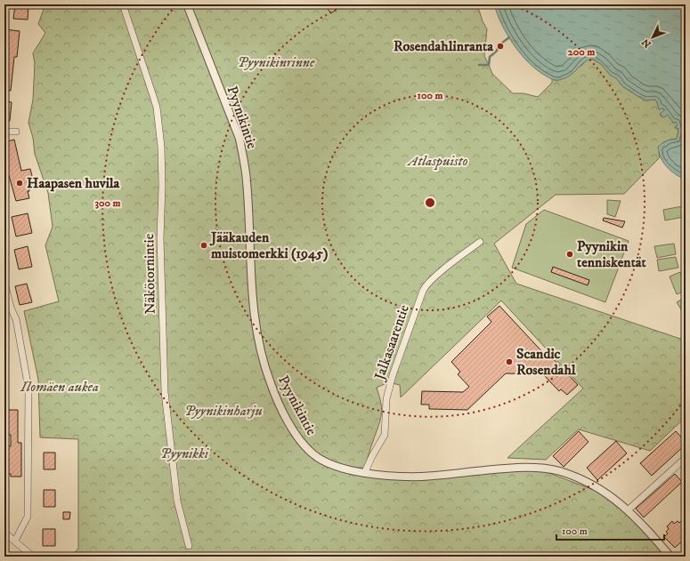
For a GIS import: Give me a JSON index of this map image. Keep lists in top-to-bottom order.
{
  "streets": {
    "street": ["Pyynikintie", "Näkötornintie", "Jalkasaarentie"]
  },
  "crossings": [
    ["Pyynikintie", "Jalkasaarentie"]
  ],
  "parks": [
    "Pyynikinrinne",
    "Atlaspuisto",
    "Ilomäen aukea",
    "Pyynikinharju",
    "Pyynikki"
  ],
  "places": [
    "Rosendahlinranta",
    "Haapasen huvila",
    "Jääkauden muistomerkki (1945)",
    "Pyynikin tenniskentät",
    "Scandic Rosendahl"
  ],
  "scale_bar": "100 m",
  "north": "bottom left",
  "rings": ["200 m", "100 m", "300 m"]
}
